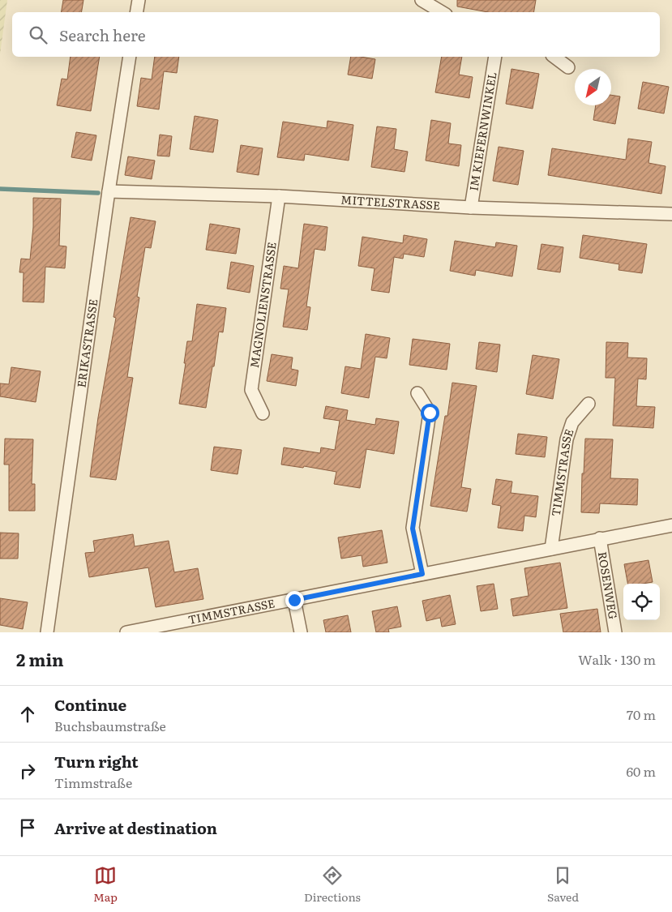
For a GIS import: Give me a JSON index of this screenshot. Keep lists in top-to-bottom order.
{
  "streets": {
    "street": [
      "IM KIEFERNWINKEL",
      "MITTELSTRASSE",
      "MAGNOLIENSTRASSE",
      "ERIKASTRASSE",
      "TIMMSTRASSE",
      "ROSENWEG"
    ]
  },
  "crossings": [
    ["IM KIEFERNWINKEL", "MITTELSTRASSE"],
    ["MITTELSTRASSE", "MAGNOLIENSTRASSE"],
    ["MITTELSTRASSE", "ERIKASTRASSE"],
    ["TIMMSTRASSE", "ROSENWEG"]
  ],
  "north": "bottom left",
  "page": {
    "search": "Search here",
    "heading": ["2 min", "Walk · 130 m"],
    "list": [
      ["Continue", "Buchsbaumstraße", "70 m"],
      ["Turn right", "Timmstraße", "60 m"],
      "Arrive at destination"
    ],
    "nav": ["Map", "Directions", "Saved"]
  }
}
